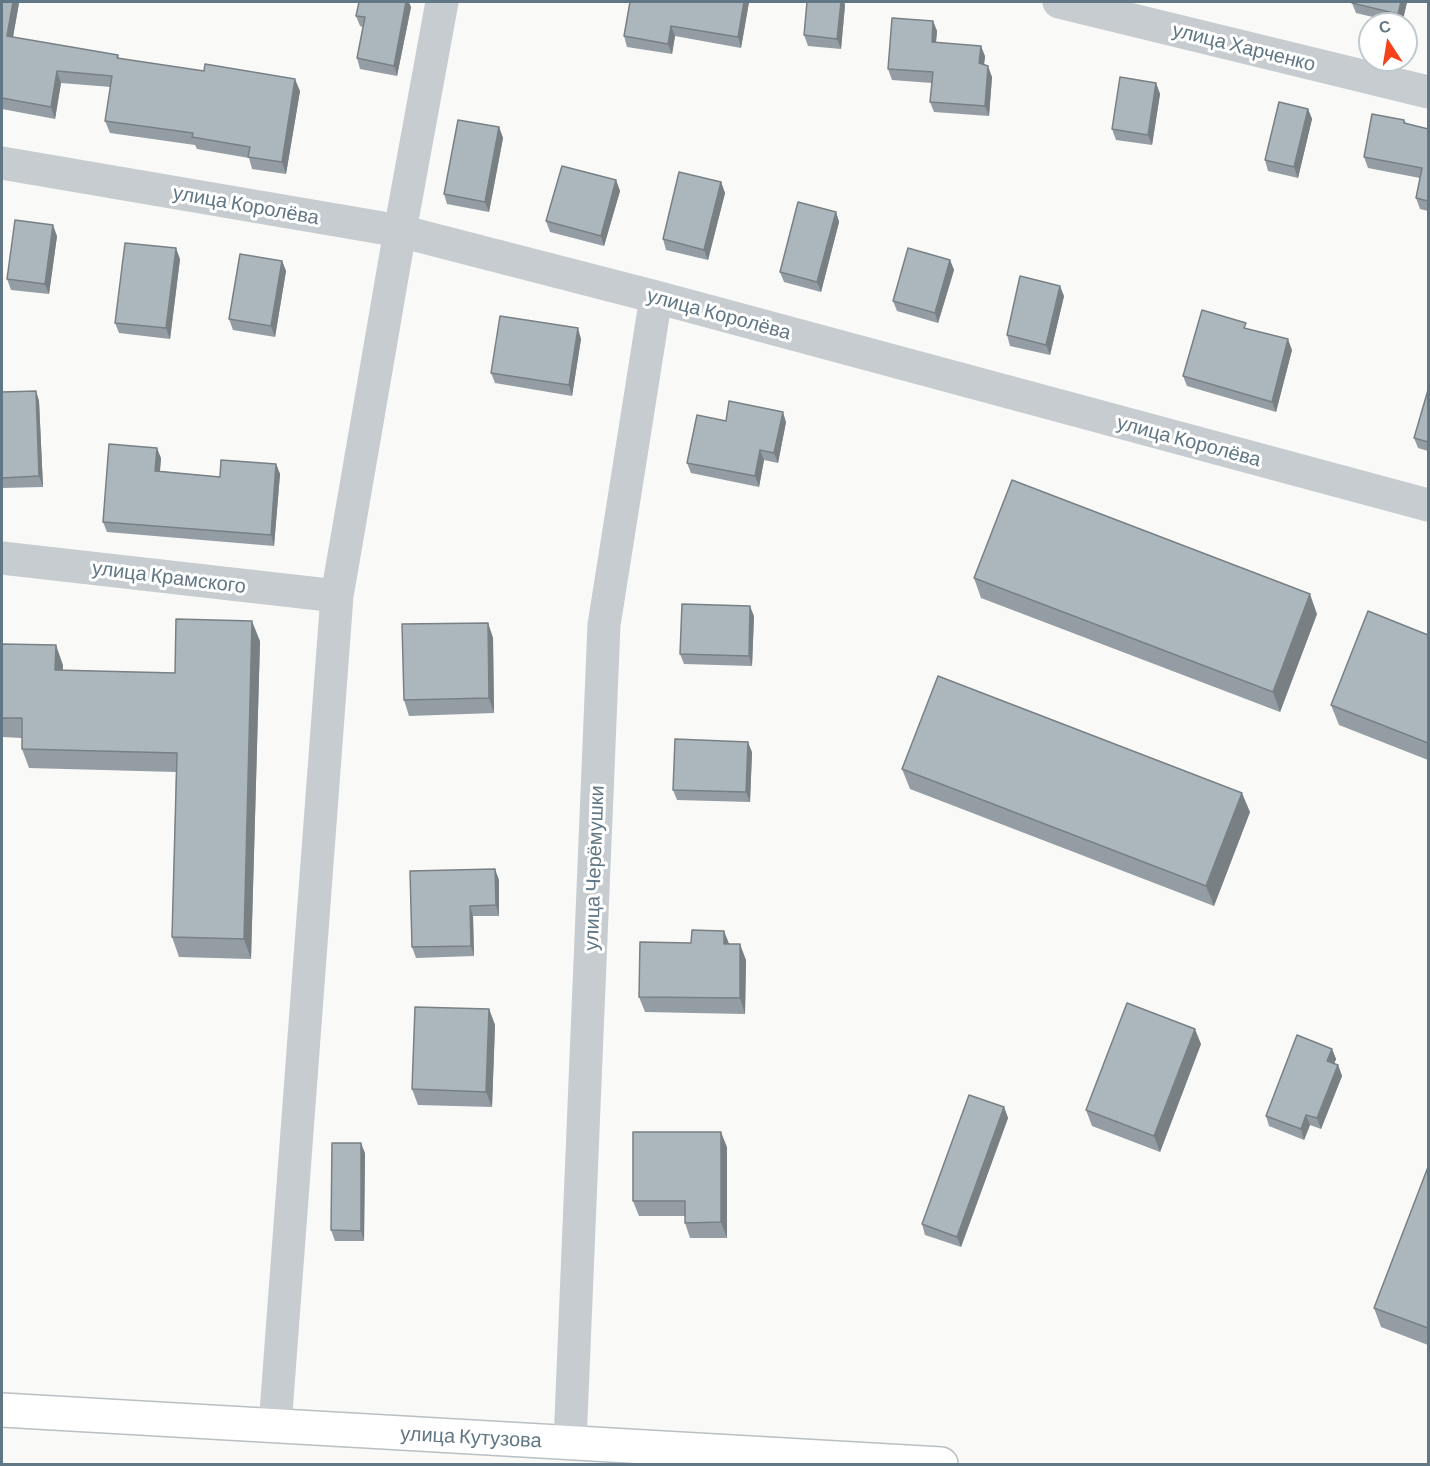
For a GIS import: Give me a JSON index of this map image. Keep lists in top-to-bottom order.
{
  "streets": {
    "main road": ["улица Кутузова"],
    "street": [
      "улица Харченко",
      "улица Королёва",
      "улица Крамского",
      "улица Черёмушки"
    ]
  },
  "crossings": [
    ["улица Королёва", "улица Черёмушки"],
    ["улица Черёмушки", "улица Кутузова"]
  ],
  "north": "top"
}
